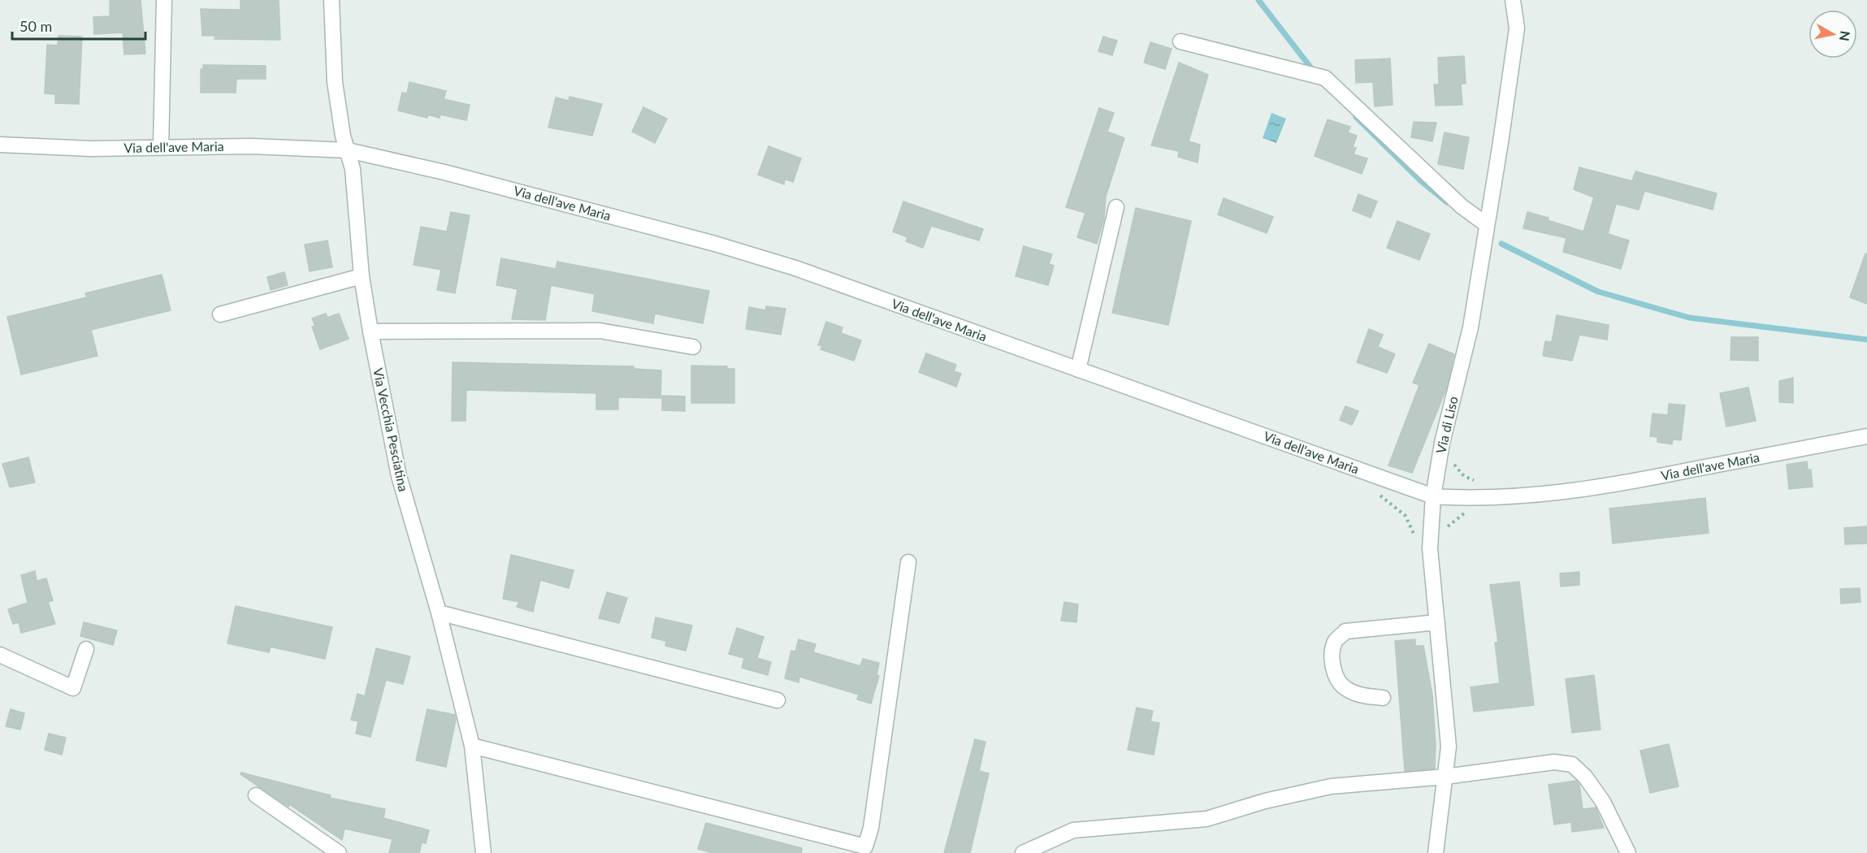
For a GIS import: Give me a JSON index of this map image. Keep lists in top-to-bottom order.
{
  "streets": {
    "street": ["Via dell'ave Maria", "Via di Liso", "Via Vecchia Pesciatina"]
  },
  "crossings": [
    ["Via dell'ave Maria", "Via di Liso"],
    ["Via dell'ave Maria", "Via Vecchia Pesciatina"]
  ],
  "scale_bar": "50 m",
  "north": "right"
}
